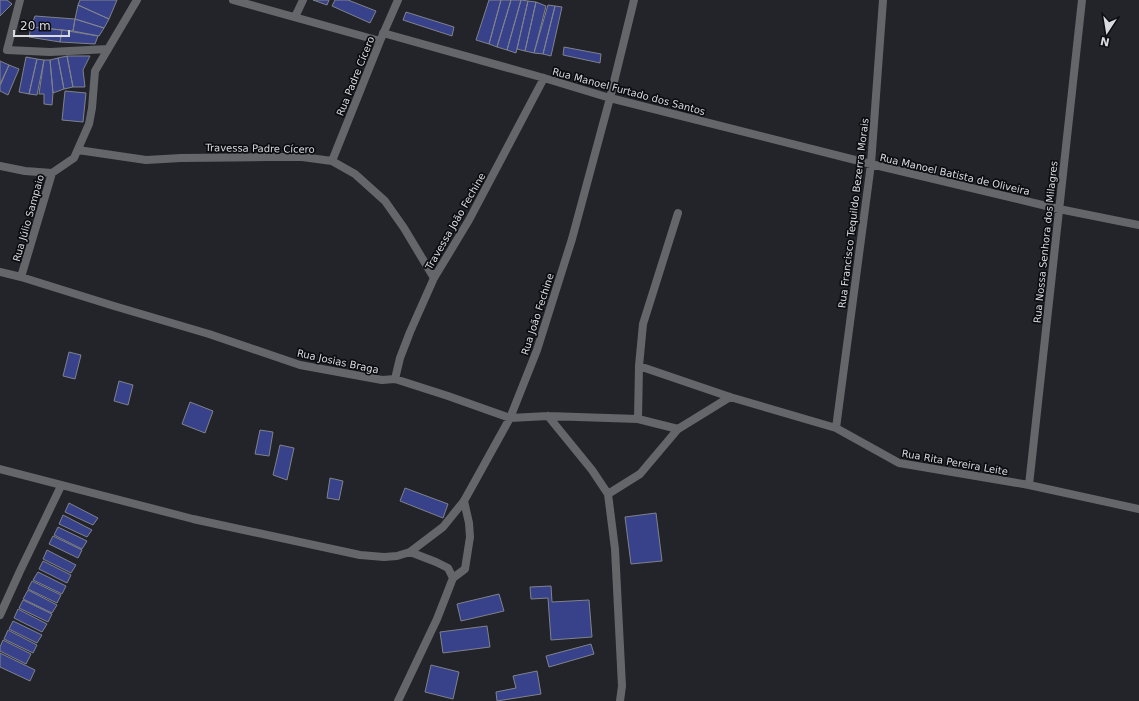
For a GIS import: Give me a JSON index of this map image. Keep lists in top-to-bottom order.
{
  "streets": {
    "street": [
      "Rua Padre Cícero",
      "Rua Manoel Furtado dos Santos",
      "Travessa Padre Cícero",
      "Rua Manoel Batista de Oliveira",
      "Rua Francisco Tequildo Bezerra Morais",
      "Rua Júlio Sampaio",
      "Travessa João Fechine",
      "Rua Nossa Senhora dos Milagres",
      "Rua João Fechine",
      "Rua Josias Braga",
      "Rua Rita Pereira Leite"
    ]
  },
  "crossings": [
    ["Rua Padre Cícero", "Rua Manoel Furtado dos Santos"],
    ["Rua Padre Cícero", "Travessa Padre Cícero"],
    ["Rua Manoel Furtado dos Santos", "Rua Manoel Batista de Oliveira"],
    ["Rua Manoel Furtado dos Santos", "Rua Francisco Tequildo Bezerra Morais"],
    ["Rua Manoel Furtado dos Santos", "Travessa João Fechine"],
    ["Rua Manoel Furtado dos Santos", "Rua João Fechine"],
    ["Travessa Padre Cícero", "Rua Júlio Sampaio"],
    ["Travessa Padre Cícero", "Travessa João Fechine"],
    ["Rua Manoel Batista de Oliveira", "Rua Francisco Tequildo Bezerra Morais"],
    ["Rua Manoel Batista de Oliveira", "Rua Nossa Senhora dos Milagres"],
    ["Rua Francisco Tequildo Bezerra Morais", "Rua Rita Pereira Leite"],
    ["Rua Júlio Sampaio", "Rua Josias Braga"],
    ["Travessa João Fechine", "Rua Josias Braga"],
    ["Rua Nossa Senhora dos Milagres", "Rua Rita Pereira Leite"],
    ["Rua João Fechine", "Rua Josias Braga"]
  ],
  "scale_bar": "20 m",
  "north": "bottom"
}
